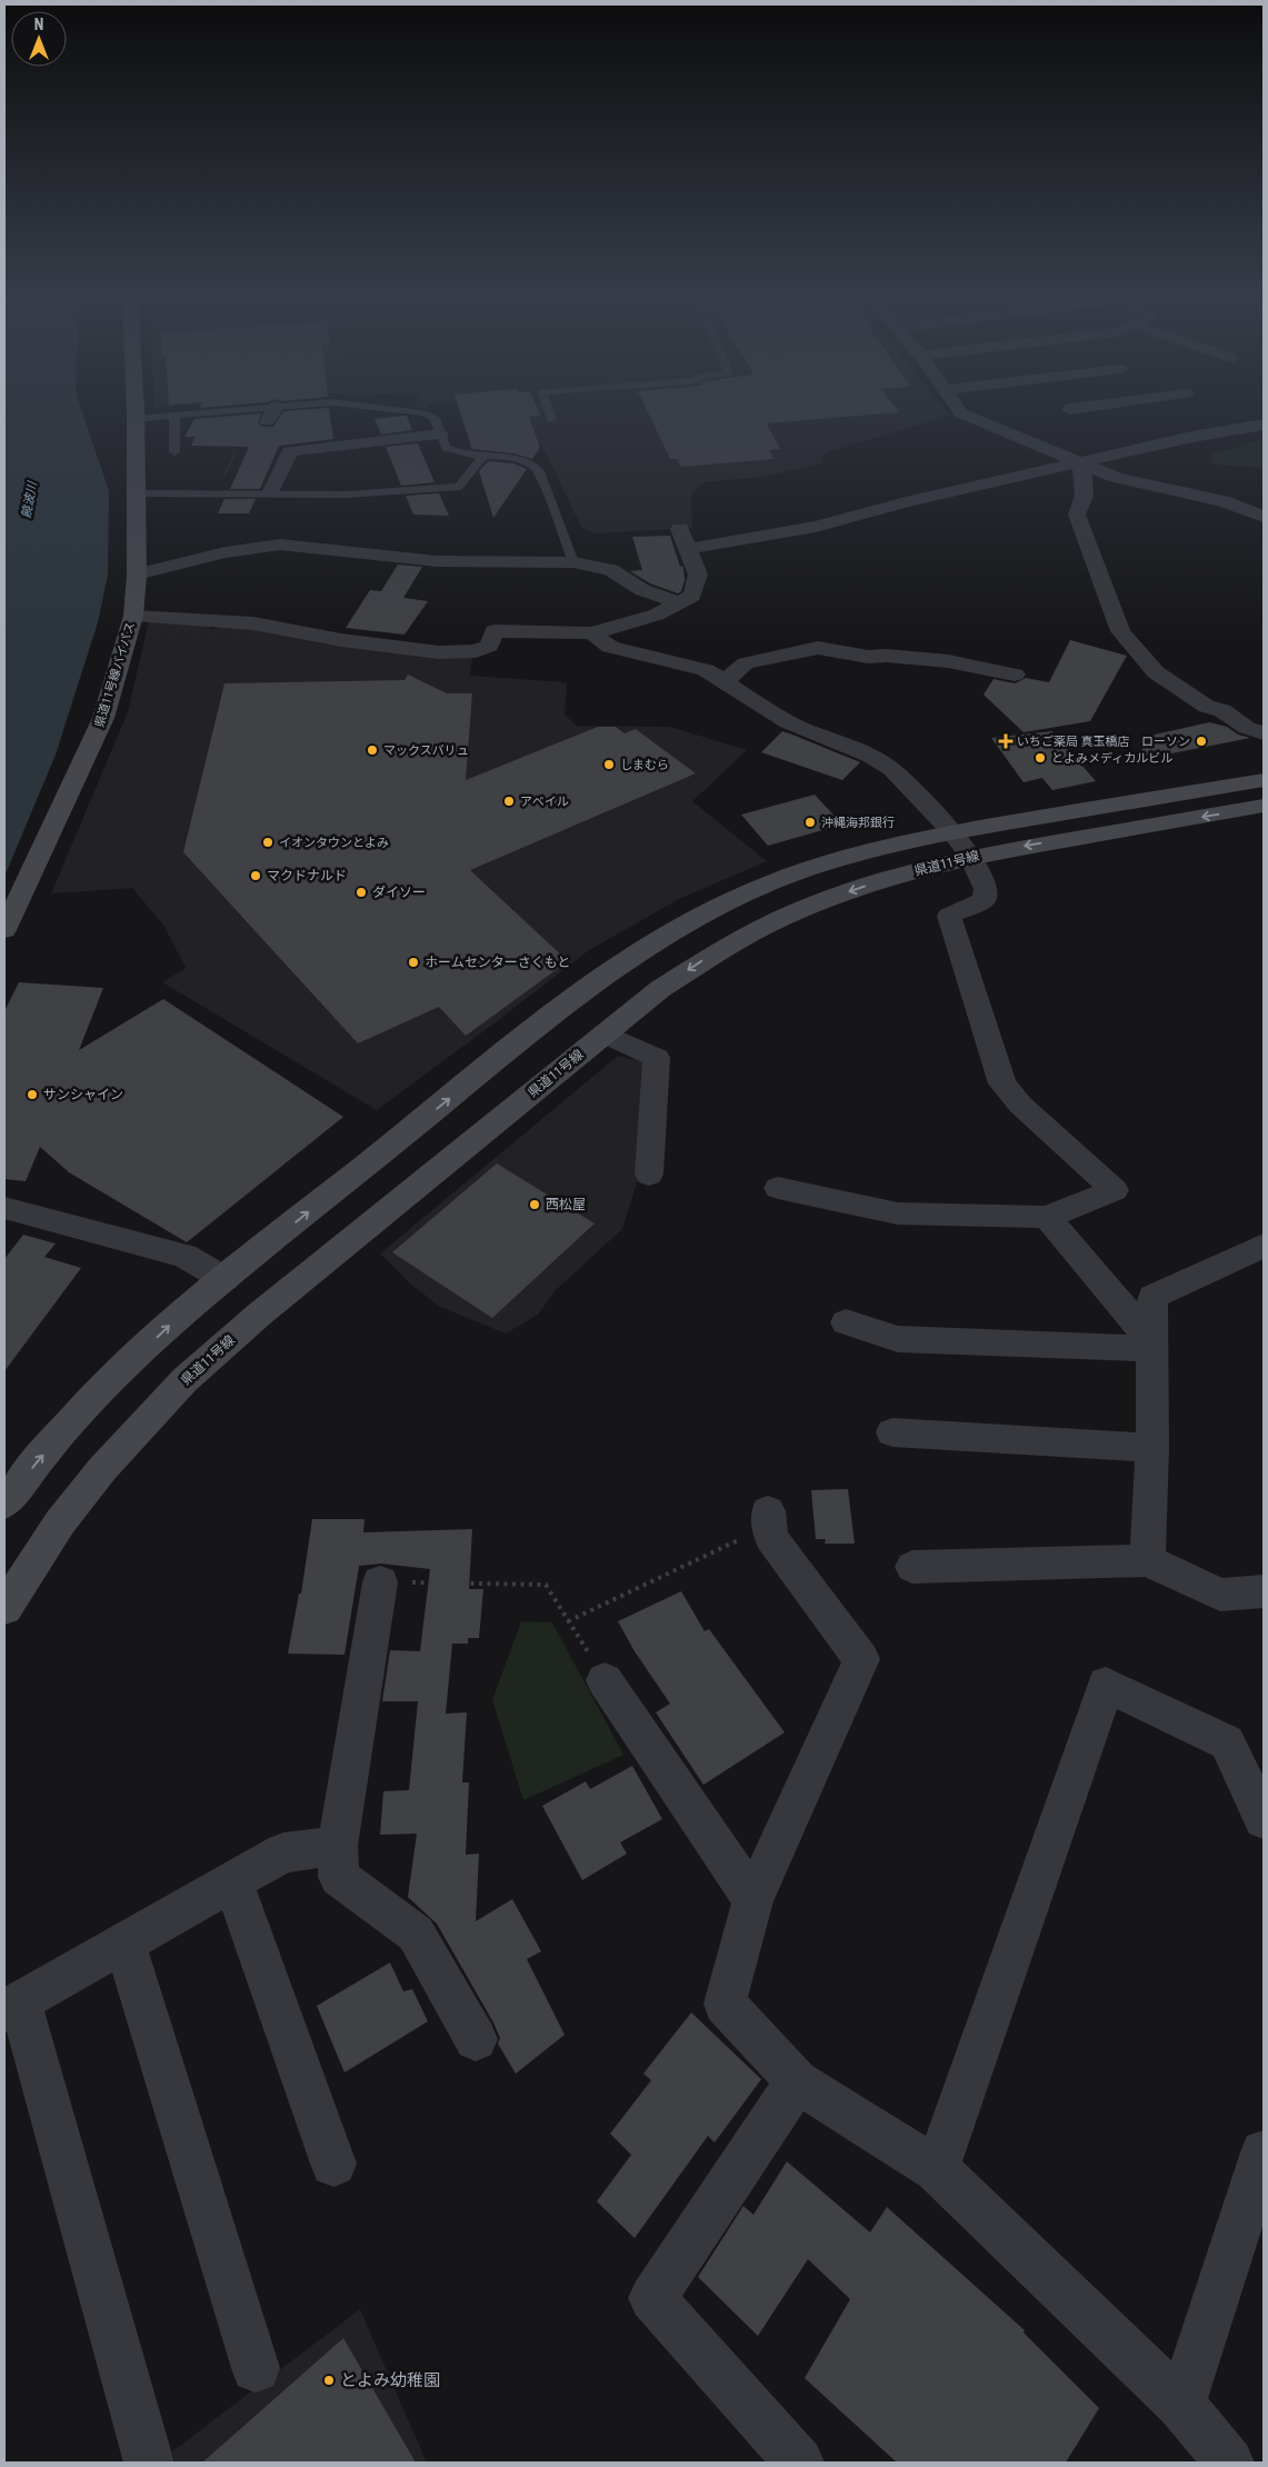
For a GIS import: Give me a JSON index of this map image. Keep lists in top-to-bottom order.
{
  "streets": {
    "main road": ["県道11号線バイパス", "県道11号線"]
  },
  "water": ["饒波川"],
  "places": {
    "health": ["いちご薬局 真玉橋店"],
    "other": [
      "ローソン",
      "マックスバリュ",
      "とよみメディカルビル",
      "しまむら",
      "アベイル",
      "沖縄海邦銀行",
      "イオンタウンとよみ",
      "マクドナルド",
      "ダイソー",
      "ホームセンターさくもと",
      "サンシャイン",
      "西松屋",
      "とよみ幼稚園"
    ]
  },
  "north": "top"
}
